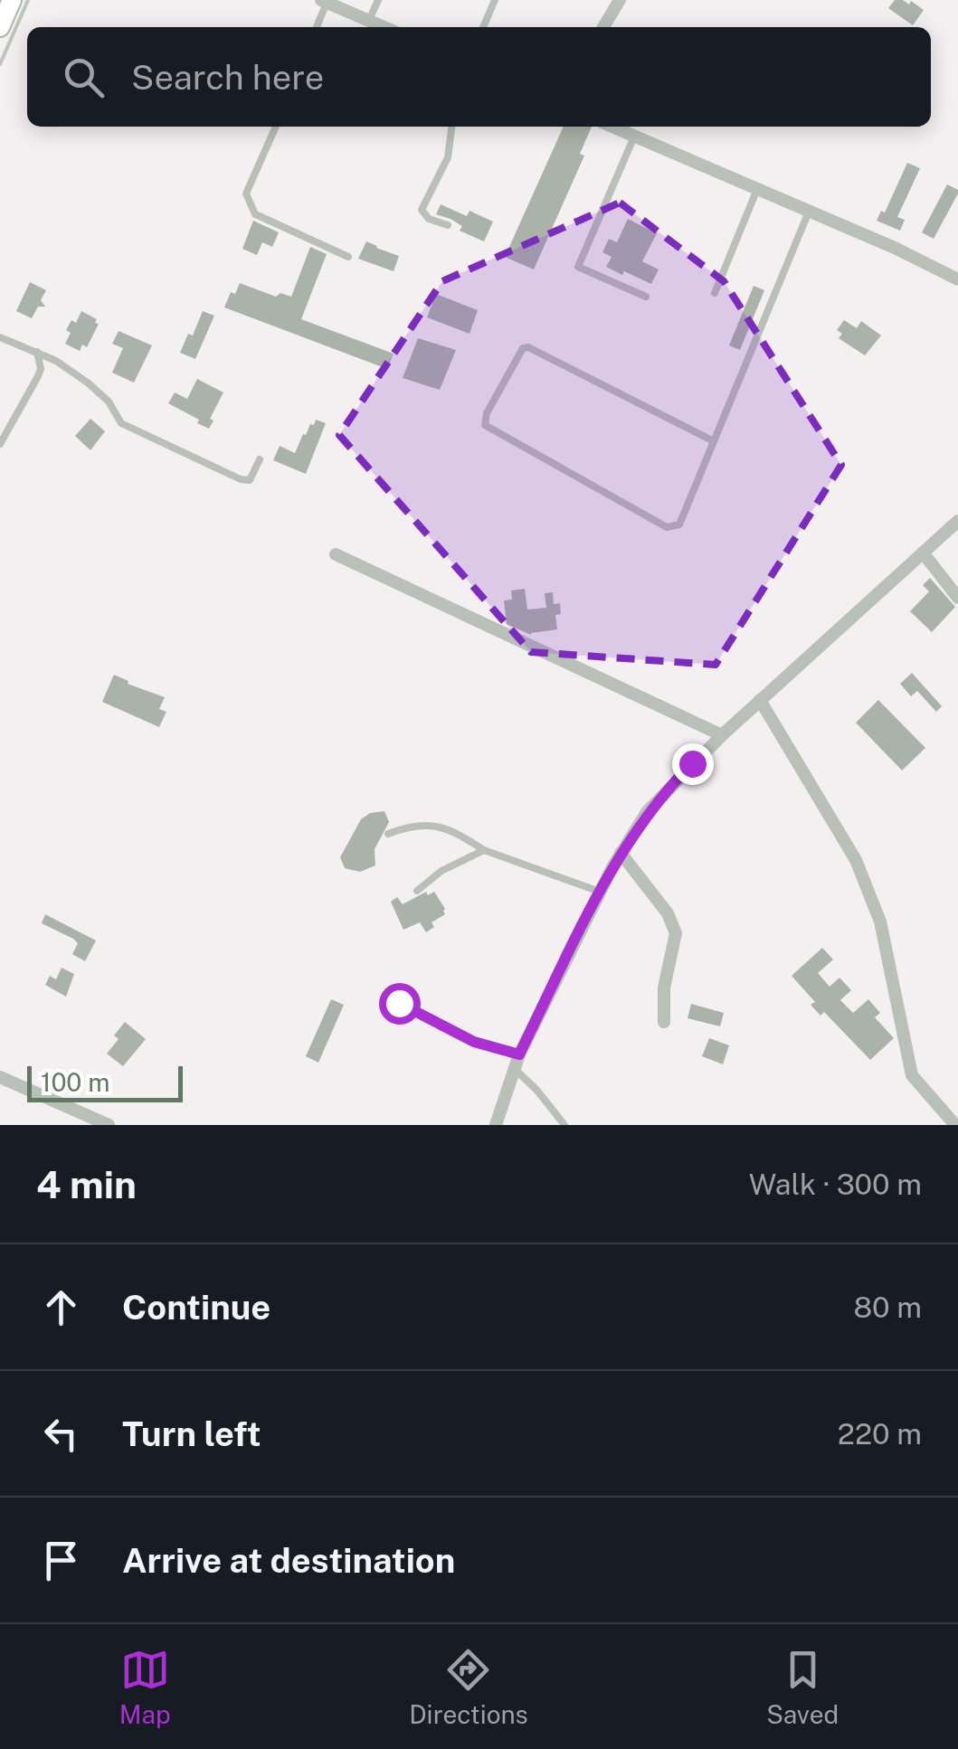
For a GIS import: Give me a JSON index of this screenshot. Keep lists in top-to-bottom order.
{
  "scale_bar": "100 m",
  "page": {
    "search": "Search here",
    "scale": "100 m",
    "heading": ["4 min", "Walk · 300 m"],
    "list": [
      ["Continue", "80 m"],
      ["Turn left", "220 m"],
      "Arrive at destination"
    ],
    "nav": ["Map", "Directions", "Saved"]
  }
}
